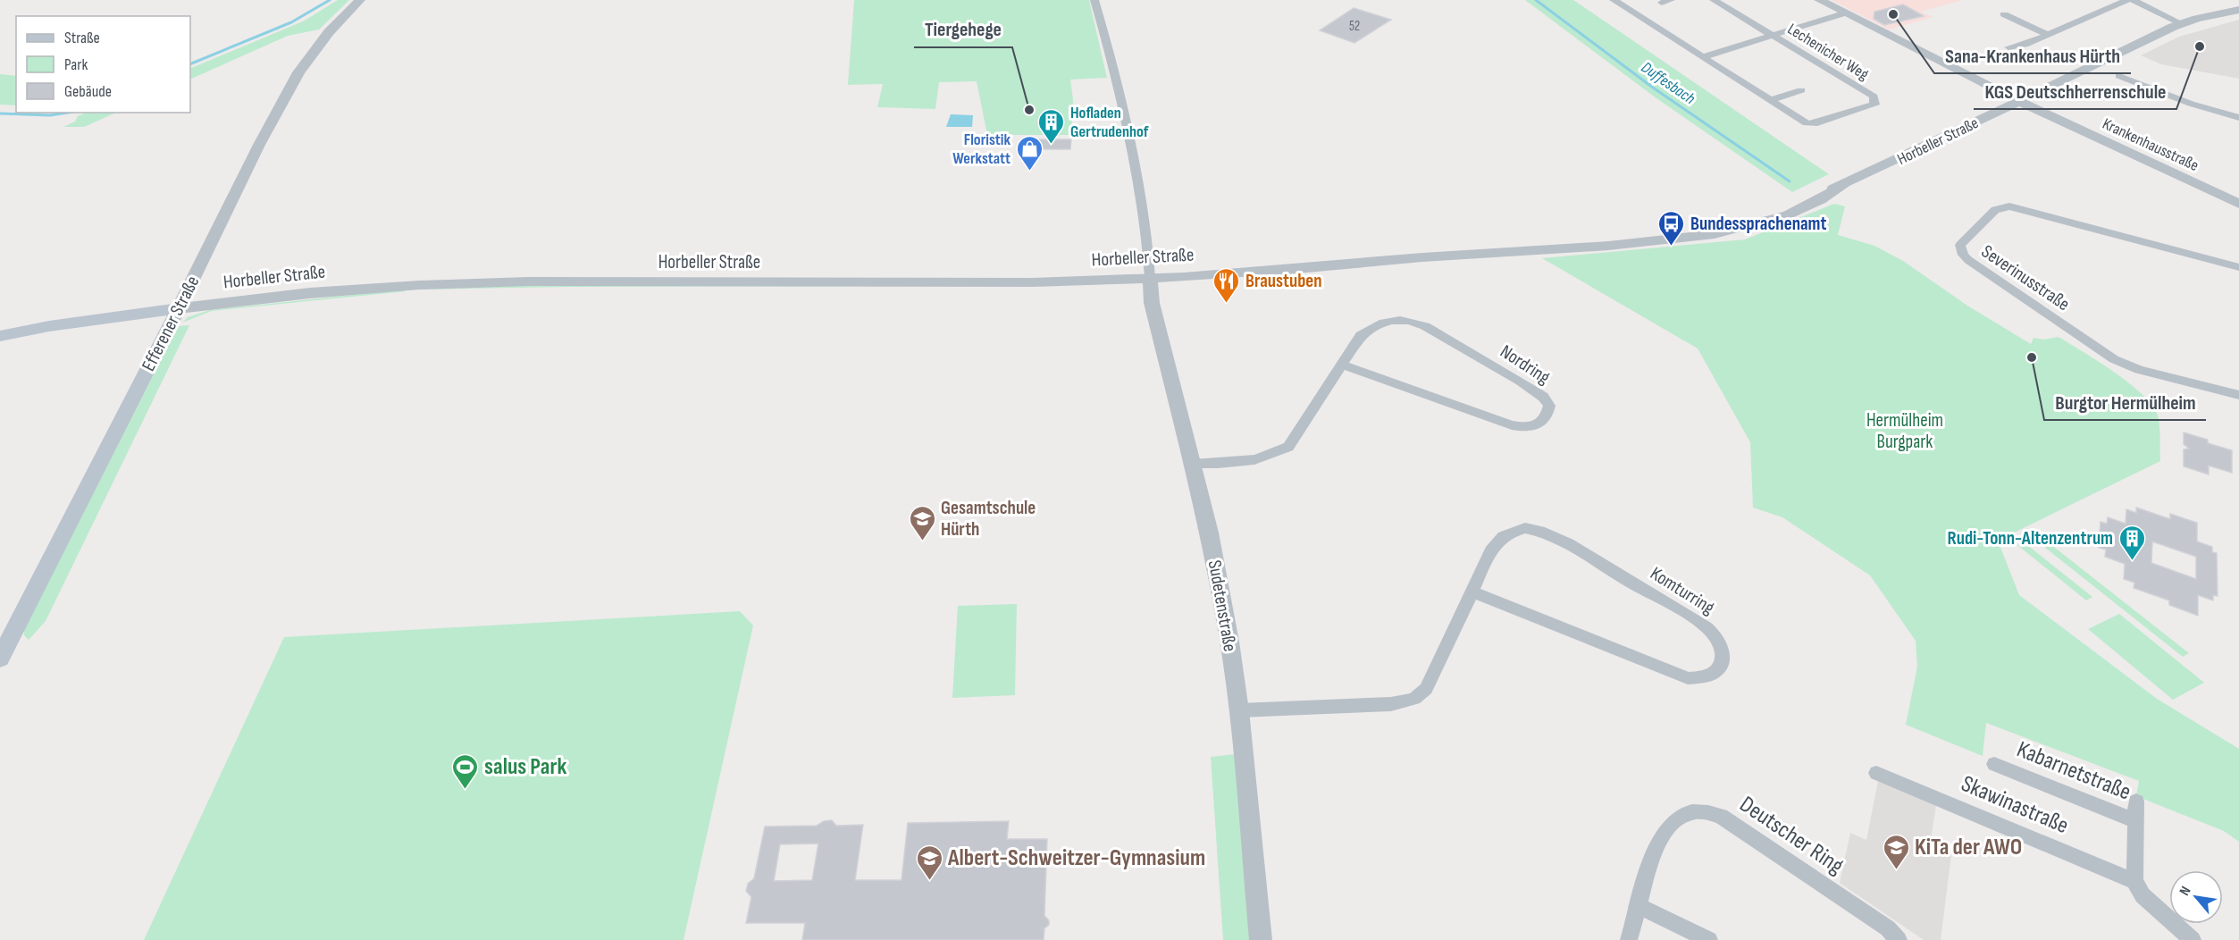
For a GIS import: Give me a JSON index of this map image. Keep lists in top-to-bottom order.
{
  "streets": {
    "main road": ["Horbeller Straße", "Efferener Straße"],
    "street": [
      "Lechenicher Weg",
      "Krankenhausstraße",
      "Severinusstraße",
      "Nordring",
      "Komturring",
      "Sudetenstraße",
      "Kabarnetstraße",
      "Skawinastraße",
      "Deutscher Ring"
    ]
  },
  "crossings": [
    ["Horbeller Straße", "Krankenhausstraße"],
    ["Horbeller Straße", "Efferener Straße"],
    ["Horbeller Straße", "Sudetenstraße"],
    ["Nordring", "Sudetenstraße"],
    ["Komturring", "Sudetenstraße"]
  ],
  "water": ["Duffesbach"],
  "parks": ["Hermülheim Burgpark"],
  "places": {
    "other": [
      "Sana-Krankenhaus Hürth",
      "KGS Deutschherrenschule",
      "Tiergehege",
      "Burgtor Hermülheim"
    ],
    "building": ["Hofladen Gertrudenhof", "Rudi-Tonn-Altenzentrum"],
    "shop": ["Floristik Werkstatt"],
    "bus stop": ["Bundessprachenamt"],
    "restaurant": ["Braustuben"],
    "school or university": ["Gesamtschule Hürth", "KiTa der AWO", "Albert-Schweitzer-Gymnasium"],
    "sports": ["salus Park"]
  },
  "house_numbers": ["52"],
  "legend": ["Straße", "Park", "Gebäude"],
  "north": "top left"
}
